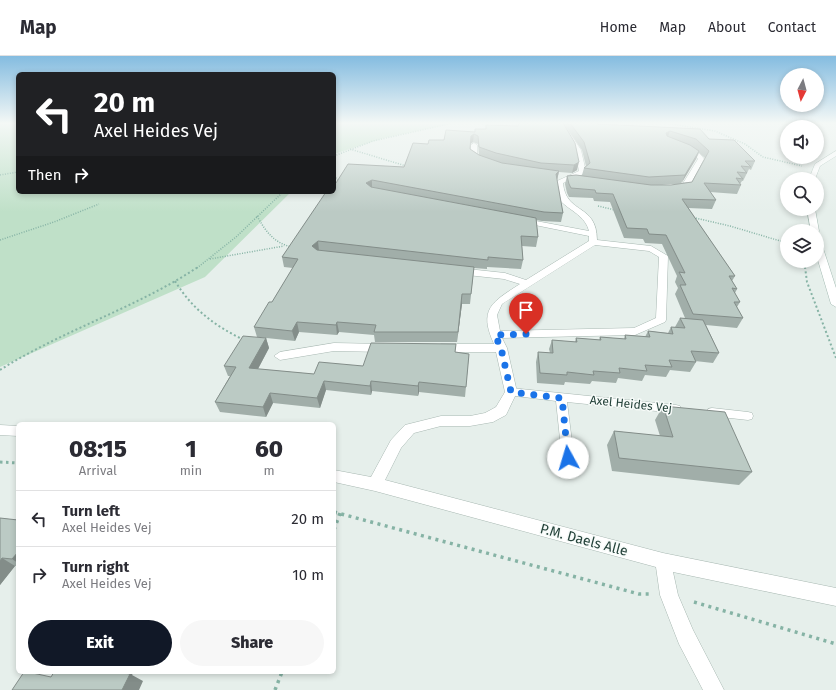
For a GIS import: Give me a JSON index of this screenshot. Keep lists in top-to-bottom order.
{
  "streets": {
    "street": ["P.M. Daels Alle"],
    "lane": ["Axel Heides Vej"]
  },
  "north": "bottom",
  "page": {
    "header": "Map",
    "nav": [
      "Home",
      "Map",
      "About",
      "Contact"
    ],
    "turn": ["20 m", "Axel Heides Vej"],
    "then": "Then",
    "eta": [
      "08:15",
      "Arrival",
      "1",
      "min",
      "60",
      "m"
    ],
    "list": [
      {
        "name": "Turn left",
        "note": "Axel Heides Vej",
        "value": "20 m"
      },
      {
        "name": "Turn right",
        "note": "Axel Heides Vej",
        "value": "10 m"
      }
    ],
    "buttons": ["Exit", "Share"]
  }
}
